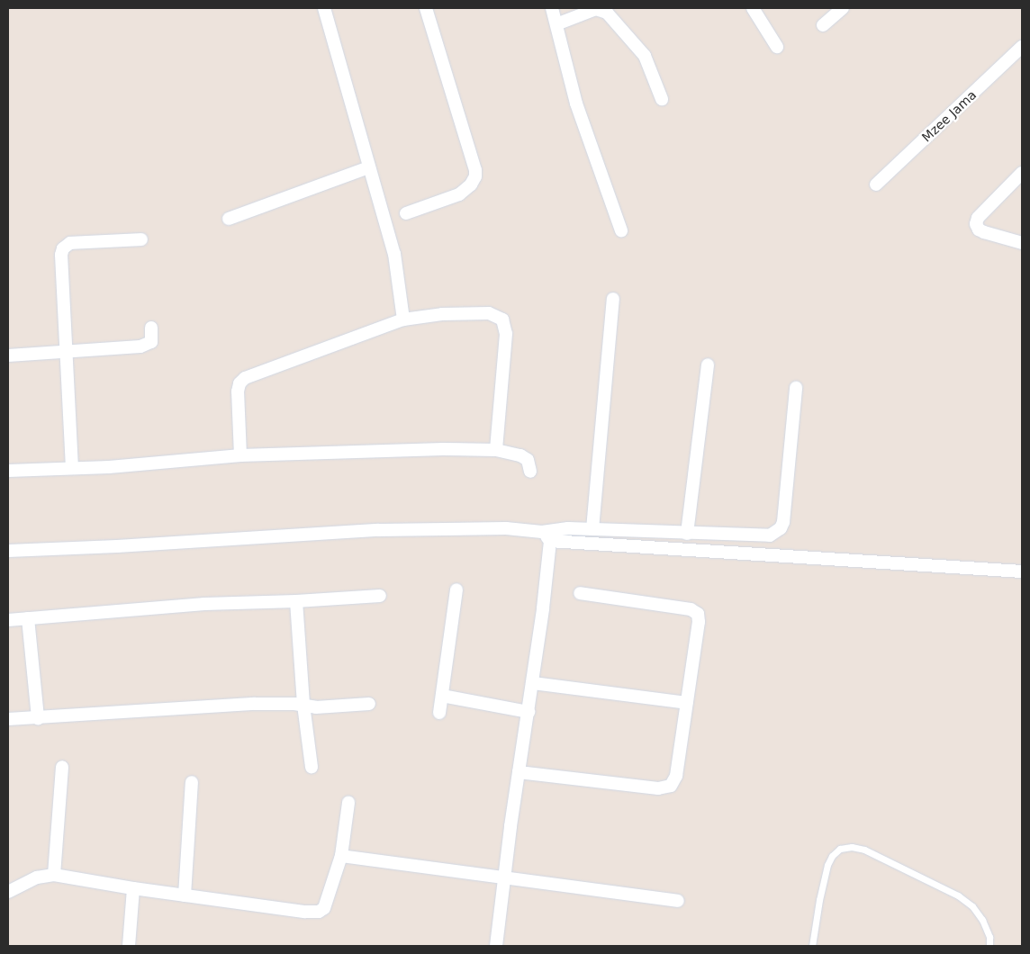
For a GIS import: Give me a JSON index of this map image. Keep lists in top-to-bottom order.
{
  "streets": {
    "street": ["Mzee Jama"]
  }
}
